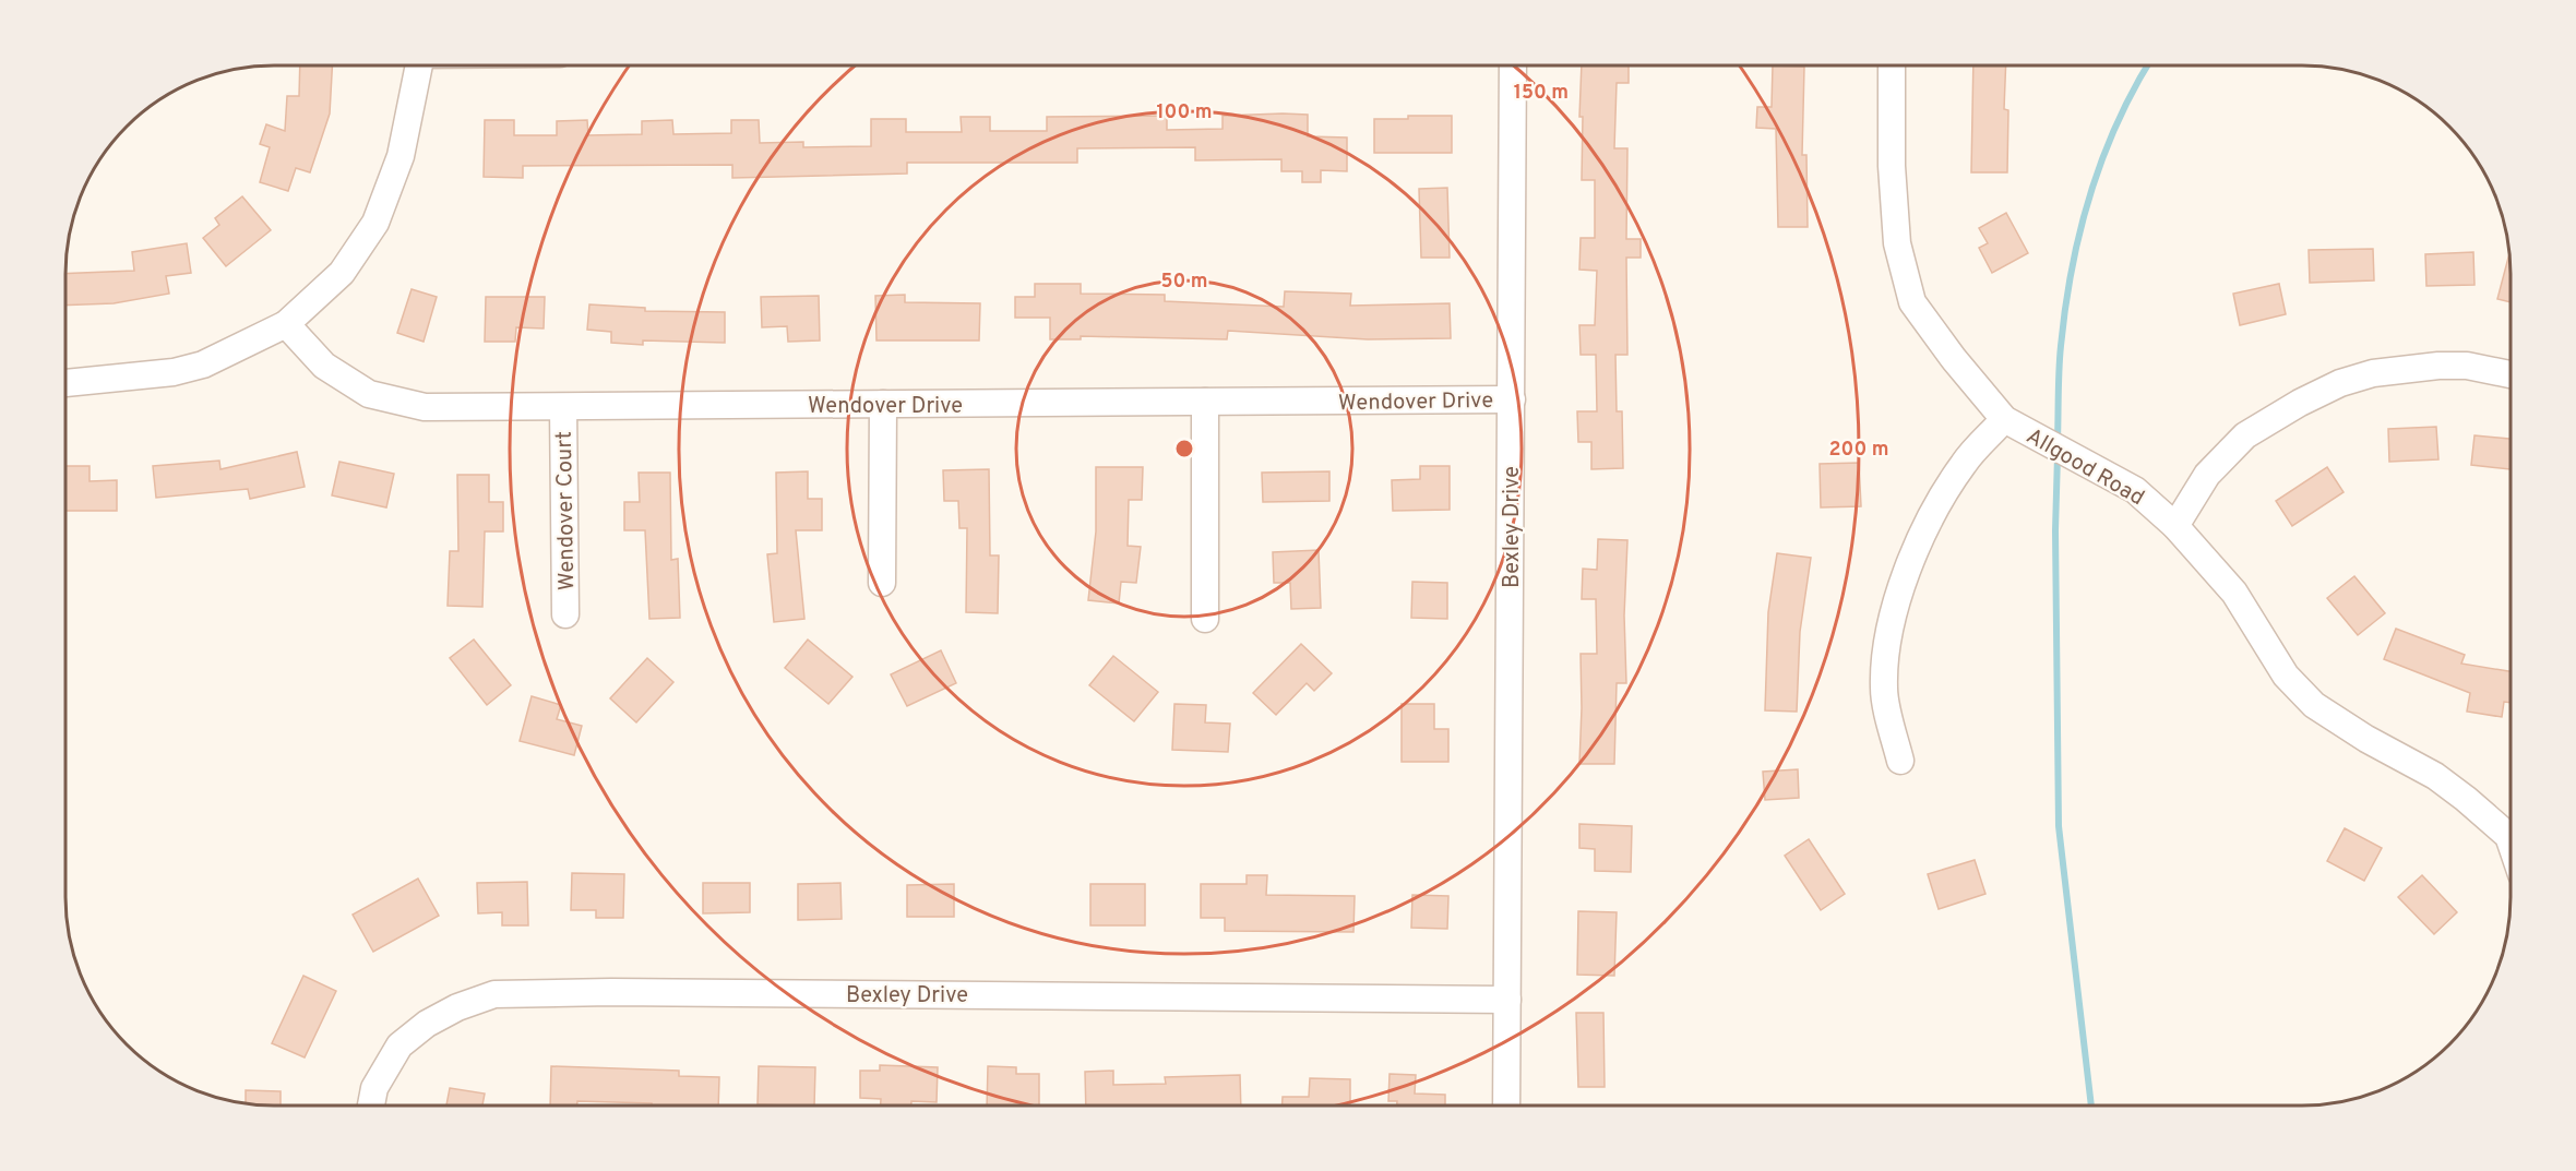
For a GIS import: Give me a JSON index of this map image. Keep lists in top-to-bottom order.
{
  "streets": {
    "street": [
      "Wendover Drive",
      "Allgood Road",
      "Wendover Court",
      "Bexley Drive"
    ]
  },
  "crossings": [
    ["Wendover Drive", "Wendover Court"],
    ["Wendover Drive", "Bexley Drive"]
  ],
  "rings": [
    "150 m",
    "100 m",
    "50 m",
    "200 m"
  ]
}
